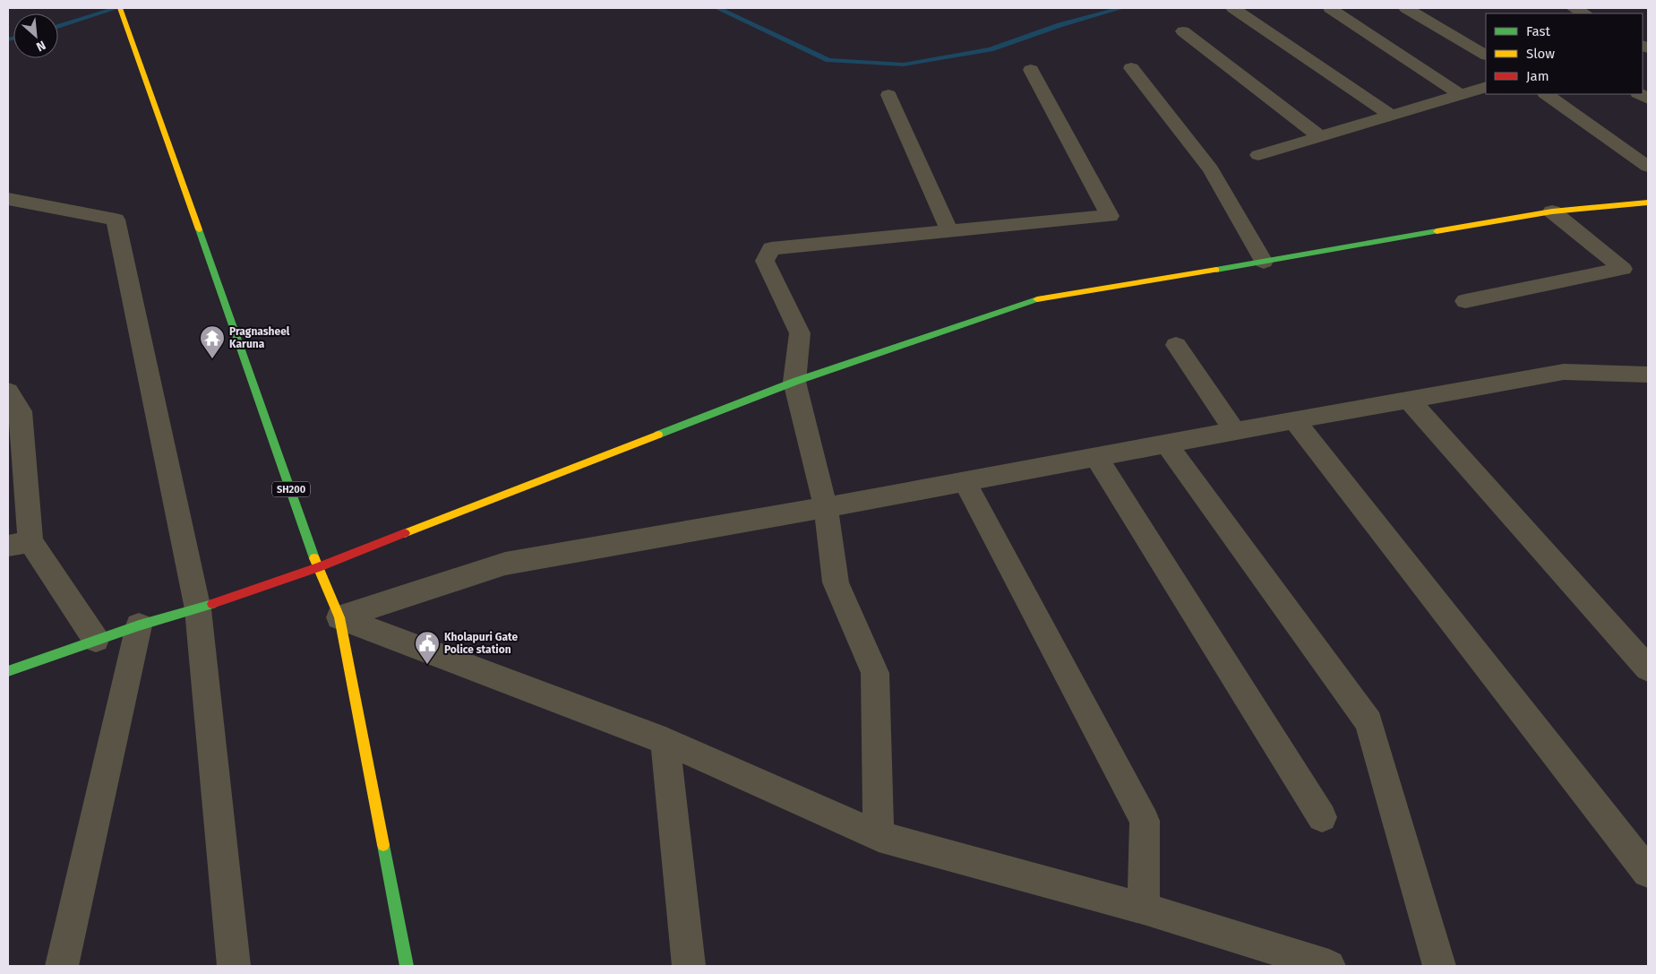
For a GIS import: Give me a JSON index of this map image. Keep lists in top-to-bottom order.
{
  "streets": {
    "street": ["SH200"]
  },
  "places": {
    "temple": ["Pragnasheel Karuna"],
    "public building": ["Kholapuri Gate Police station"]
  },
  "legend": ["Fast", "Slow", "Jam"],
  "north": "bottom right"
}
